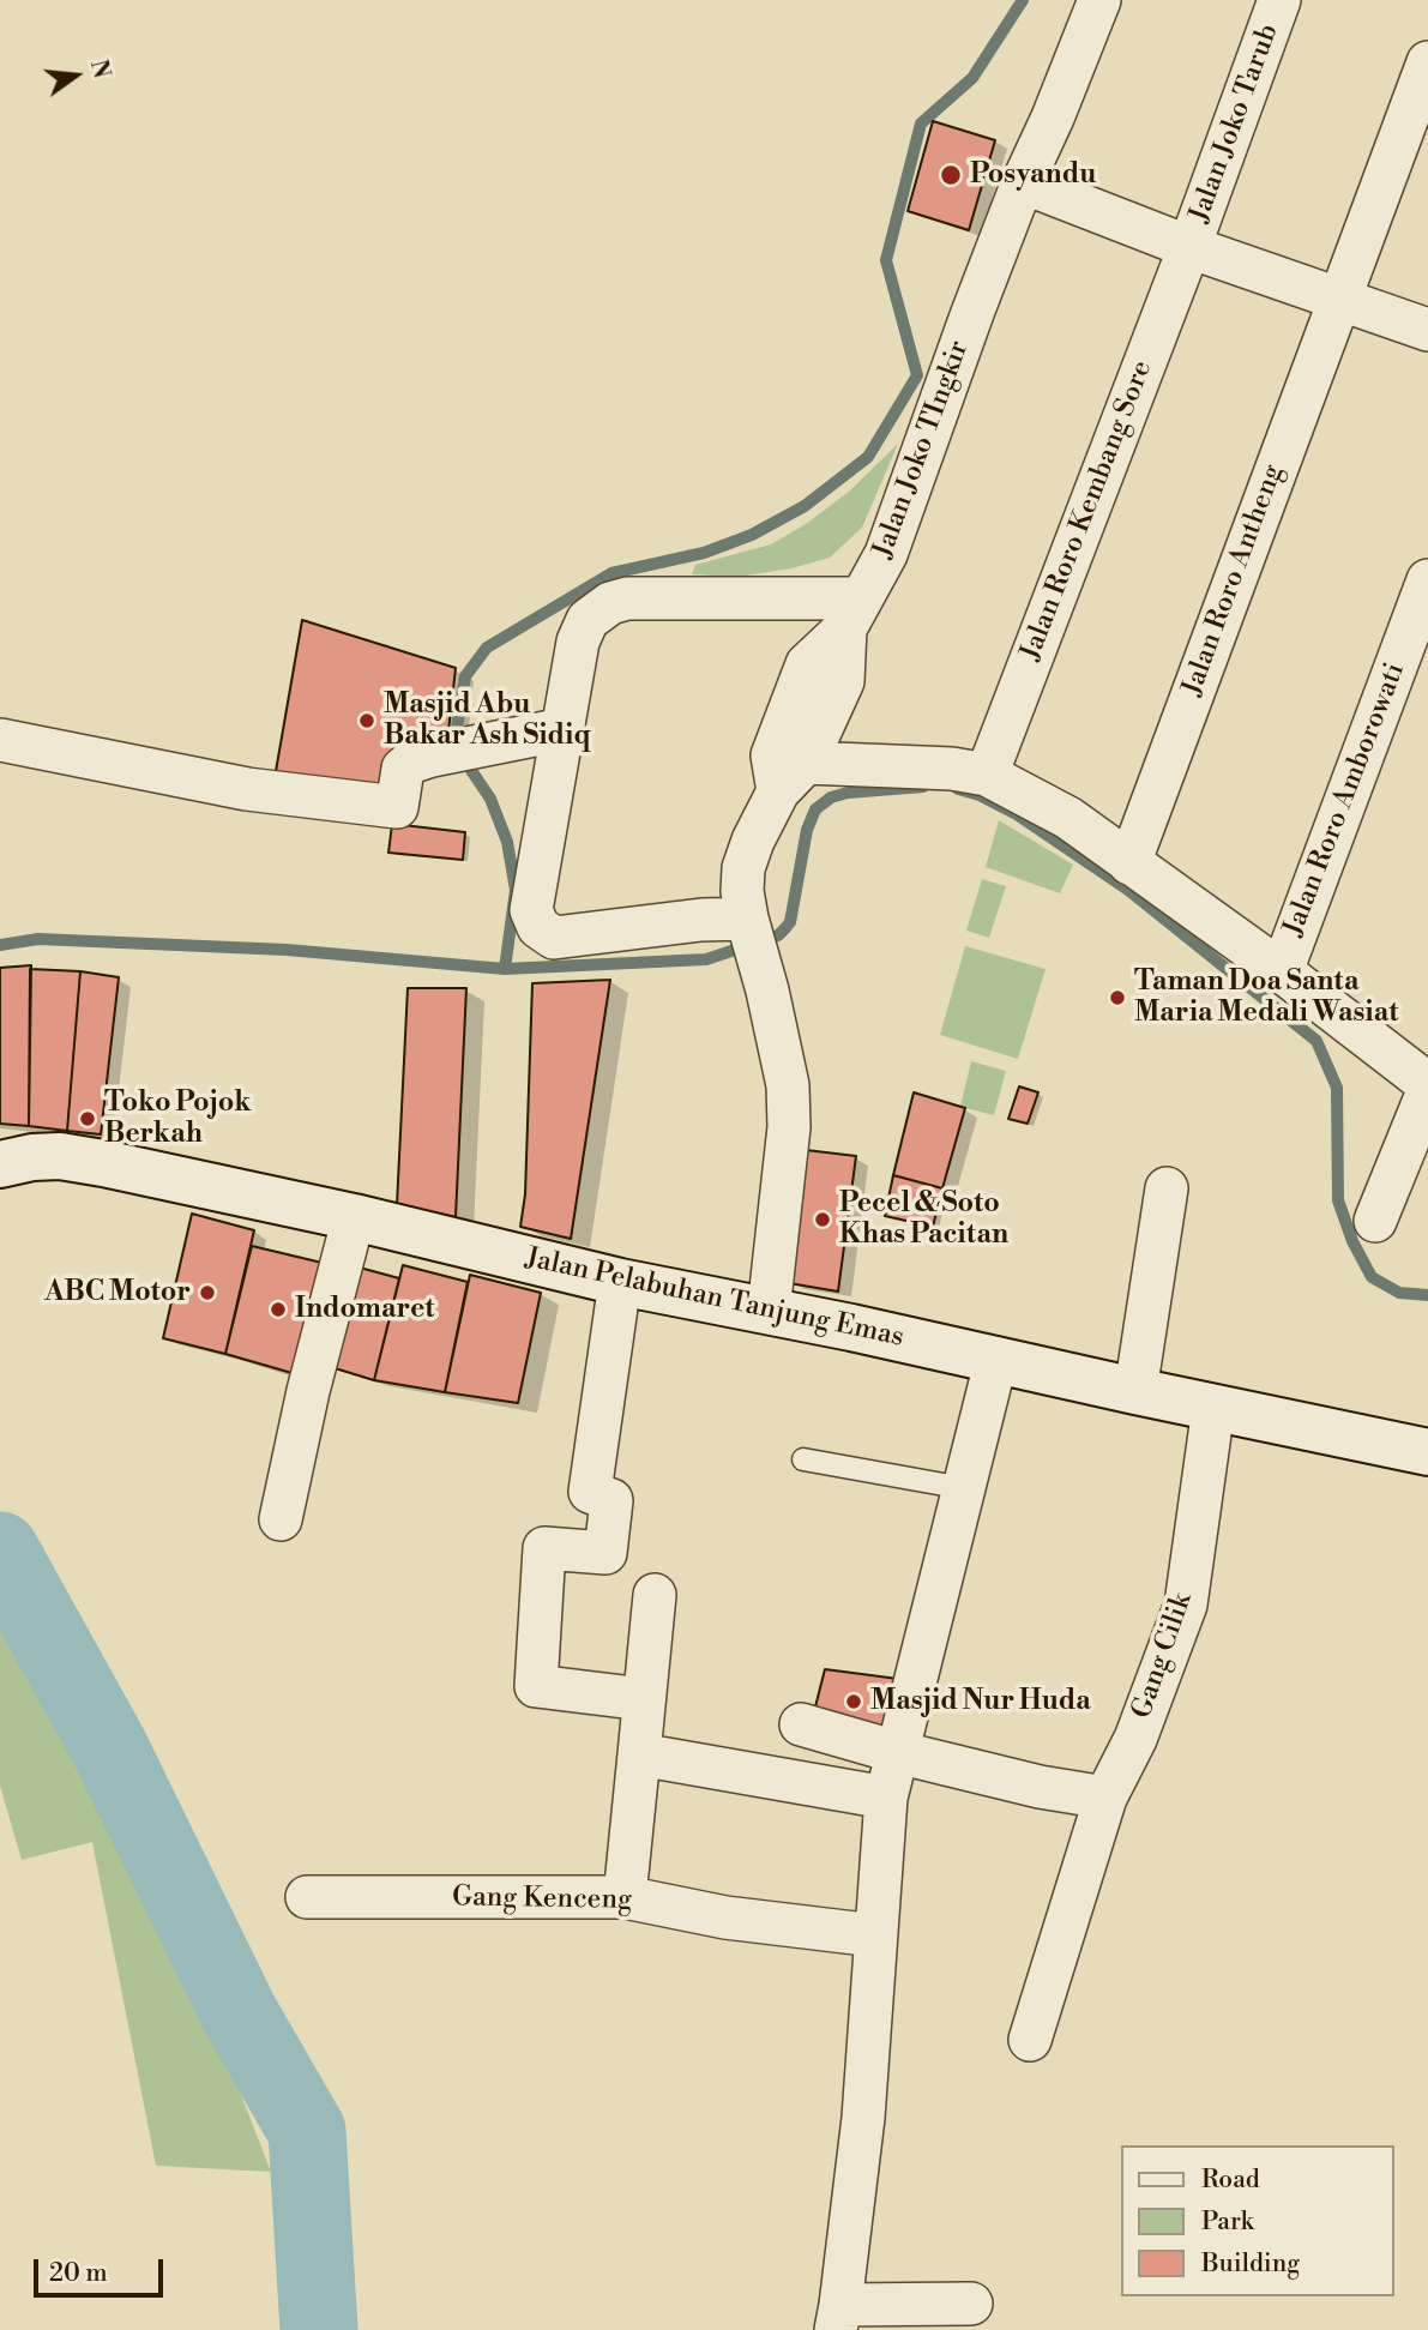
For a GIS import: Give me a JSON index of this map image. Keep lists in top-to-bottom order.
{
  "streets": {
    "main road": ["Jalan Pelabuhan Tanjung Emas"],
    "street": [
      "Jalan Joko Tarub",
      "Jalan Joko TIngkir",
      "Jalan Roro Kembang Sore",
      "Jalan Roro Antheng",
      "Jalan Roro Amborowati",
      "Gang Cilik",
      "Gang Kenceng"
    ]
  },
  "crossings": [
    ["Jalan Joko Tarub", "Jalan Roro Kembang Sore"],
    ["Jalan Joko TIngkir", "Jalan Pelabuhan Tanjung Emas"],
    ["Jalan Pelabuhan Tanjung Emas", "Gang Cilik"]
  ],
  "places": [
    "Posyandu",
    "Masjid Abu Bakar Ash Sidiq",
    "Taman Doa Santa Maria Medali Wasiat",
    "Toko Pojok Berkah",
    "Pecel & Soto Khas Pacitan",
    "ABC Motor",
    "Indomaret",
    "Masjid Nur Huda"
  ],
  "legend": ["Road", "Park", "Building"],
  "scale_bar": "20 m",
  "north": "right"
}
